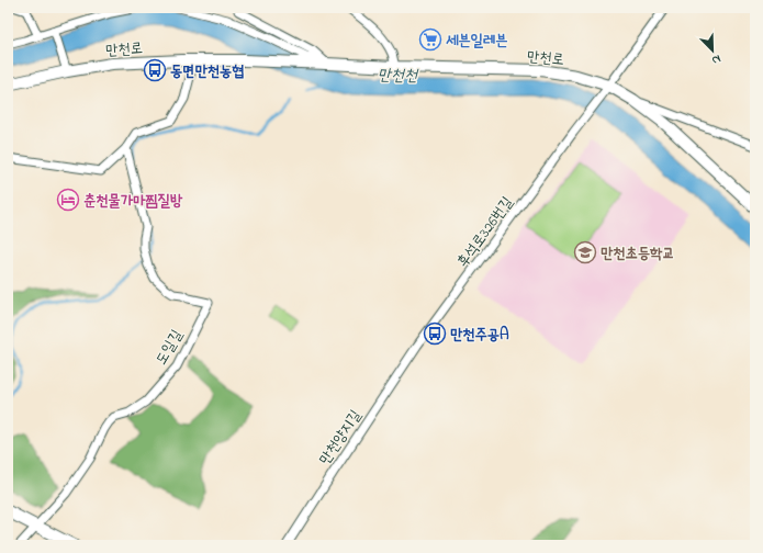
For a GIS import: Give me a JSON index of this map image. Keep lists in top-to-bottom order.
{
  "streets": {
    "street": [
      "만천로",
      "후석로326번길",
      "도일길",
      "만천양지길"
    ]
  },
  "crossings": [
    ["만천로", "후석로326번길"],
    ["후석로326번길", "만천양지길"]
  ],
  "water": ["만천천"],
  "places": {
    "supermarket": ["세븐일레븐"],
    "bus stop": ["동면만천농협", "만천주공A"],
    "hotel": ["춘천물가마찜질방"],
    "school or university": ["만천초등학교"]
  },
  "north": "bottom right"
}
